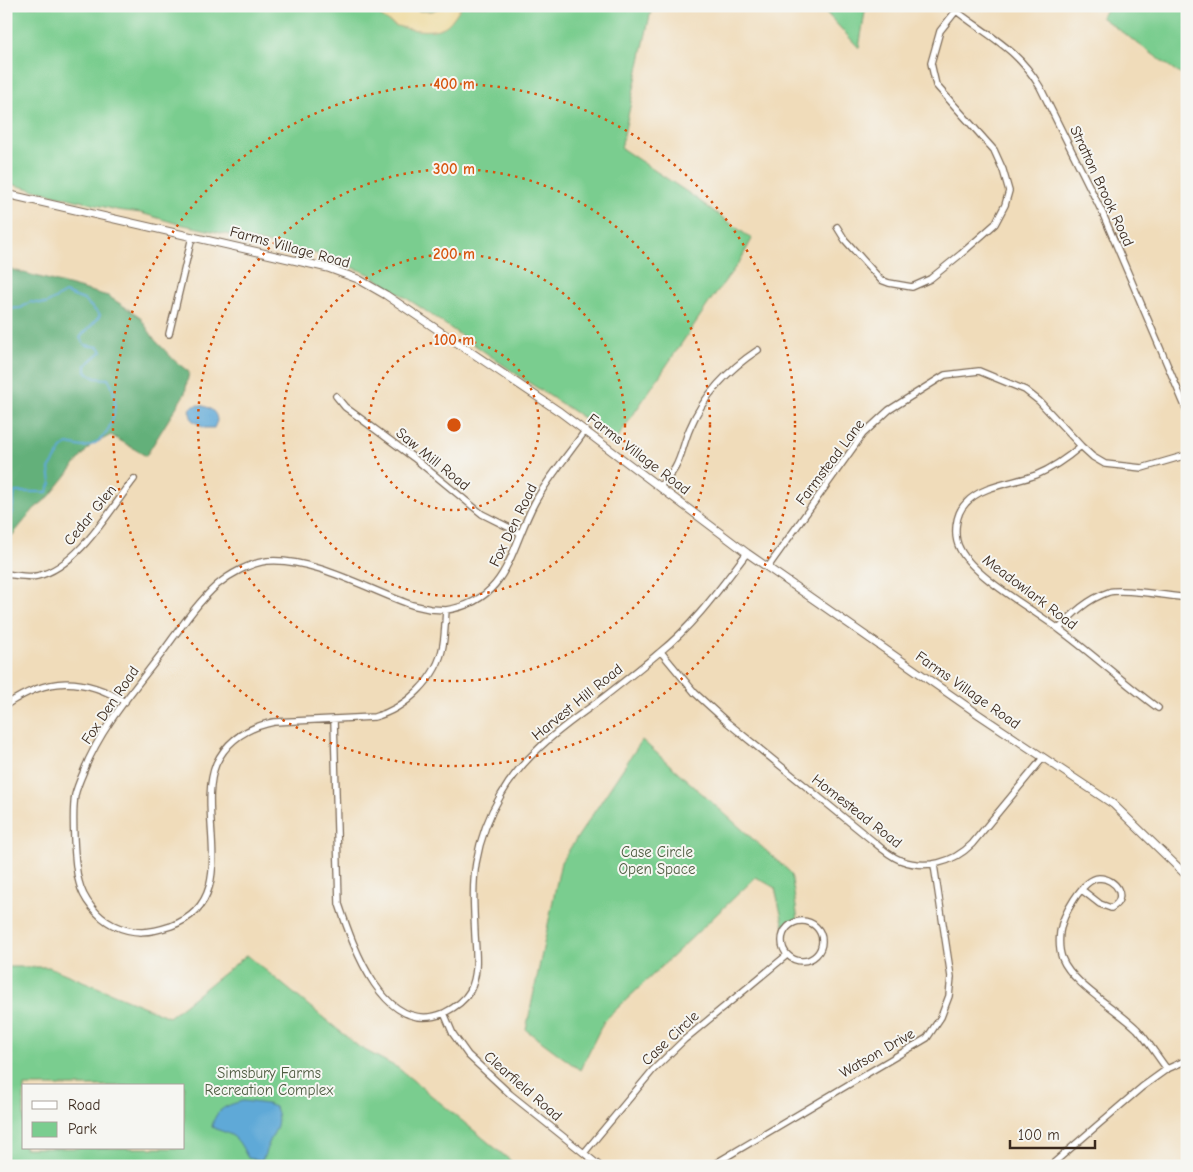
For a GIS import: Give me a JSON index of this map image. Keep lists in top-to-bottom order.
{
  "streets": {
    "main road": ["Farms Village Road"],
    "street": [
      "Stratton Brook Road",
      "Saw Mill Road",
      "Farmstead Lane",
      "Cedar Glen",
      "Fox Den Road",
      "Meadowlark Road",
      "Harvest Hill Road",
      "Homestead Road",
      "Case Circle",
      "Watson Drive",
      "Clearfield Road"
    ]
  },
  "crossings": [
    ["Farms Village Road", "Farmstead Lane"],
    ["Farms Village Road", "Fox Den Road"],
    ["Farms Village Road", "Harvest Hill Road"],
    ["Farms Village Road", "Homestead Road"],
    ["Saw Mill Road", "Fox Den Road"],
    ["Farmstead Lane", "Meadowlark Road"],
    ["Harvest Hill Road", "Homestead Road"],
    ["Harvest Hill Road", "Clearfield Road"],
    ["Homestead Road", "Watson Drive"],
    ["Case Circle", "Clearfield Road"]
  ],
  "parks": ["Case Circle Open Space", "Simsbury Farms Recreation Complex"],
  "legend": ["Road", "Park"],
  "scale_bar": "100 m",
  "rings": [
    "400 m",
    "300 m",
    "200 m",
    "100 m"
  ]
}
